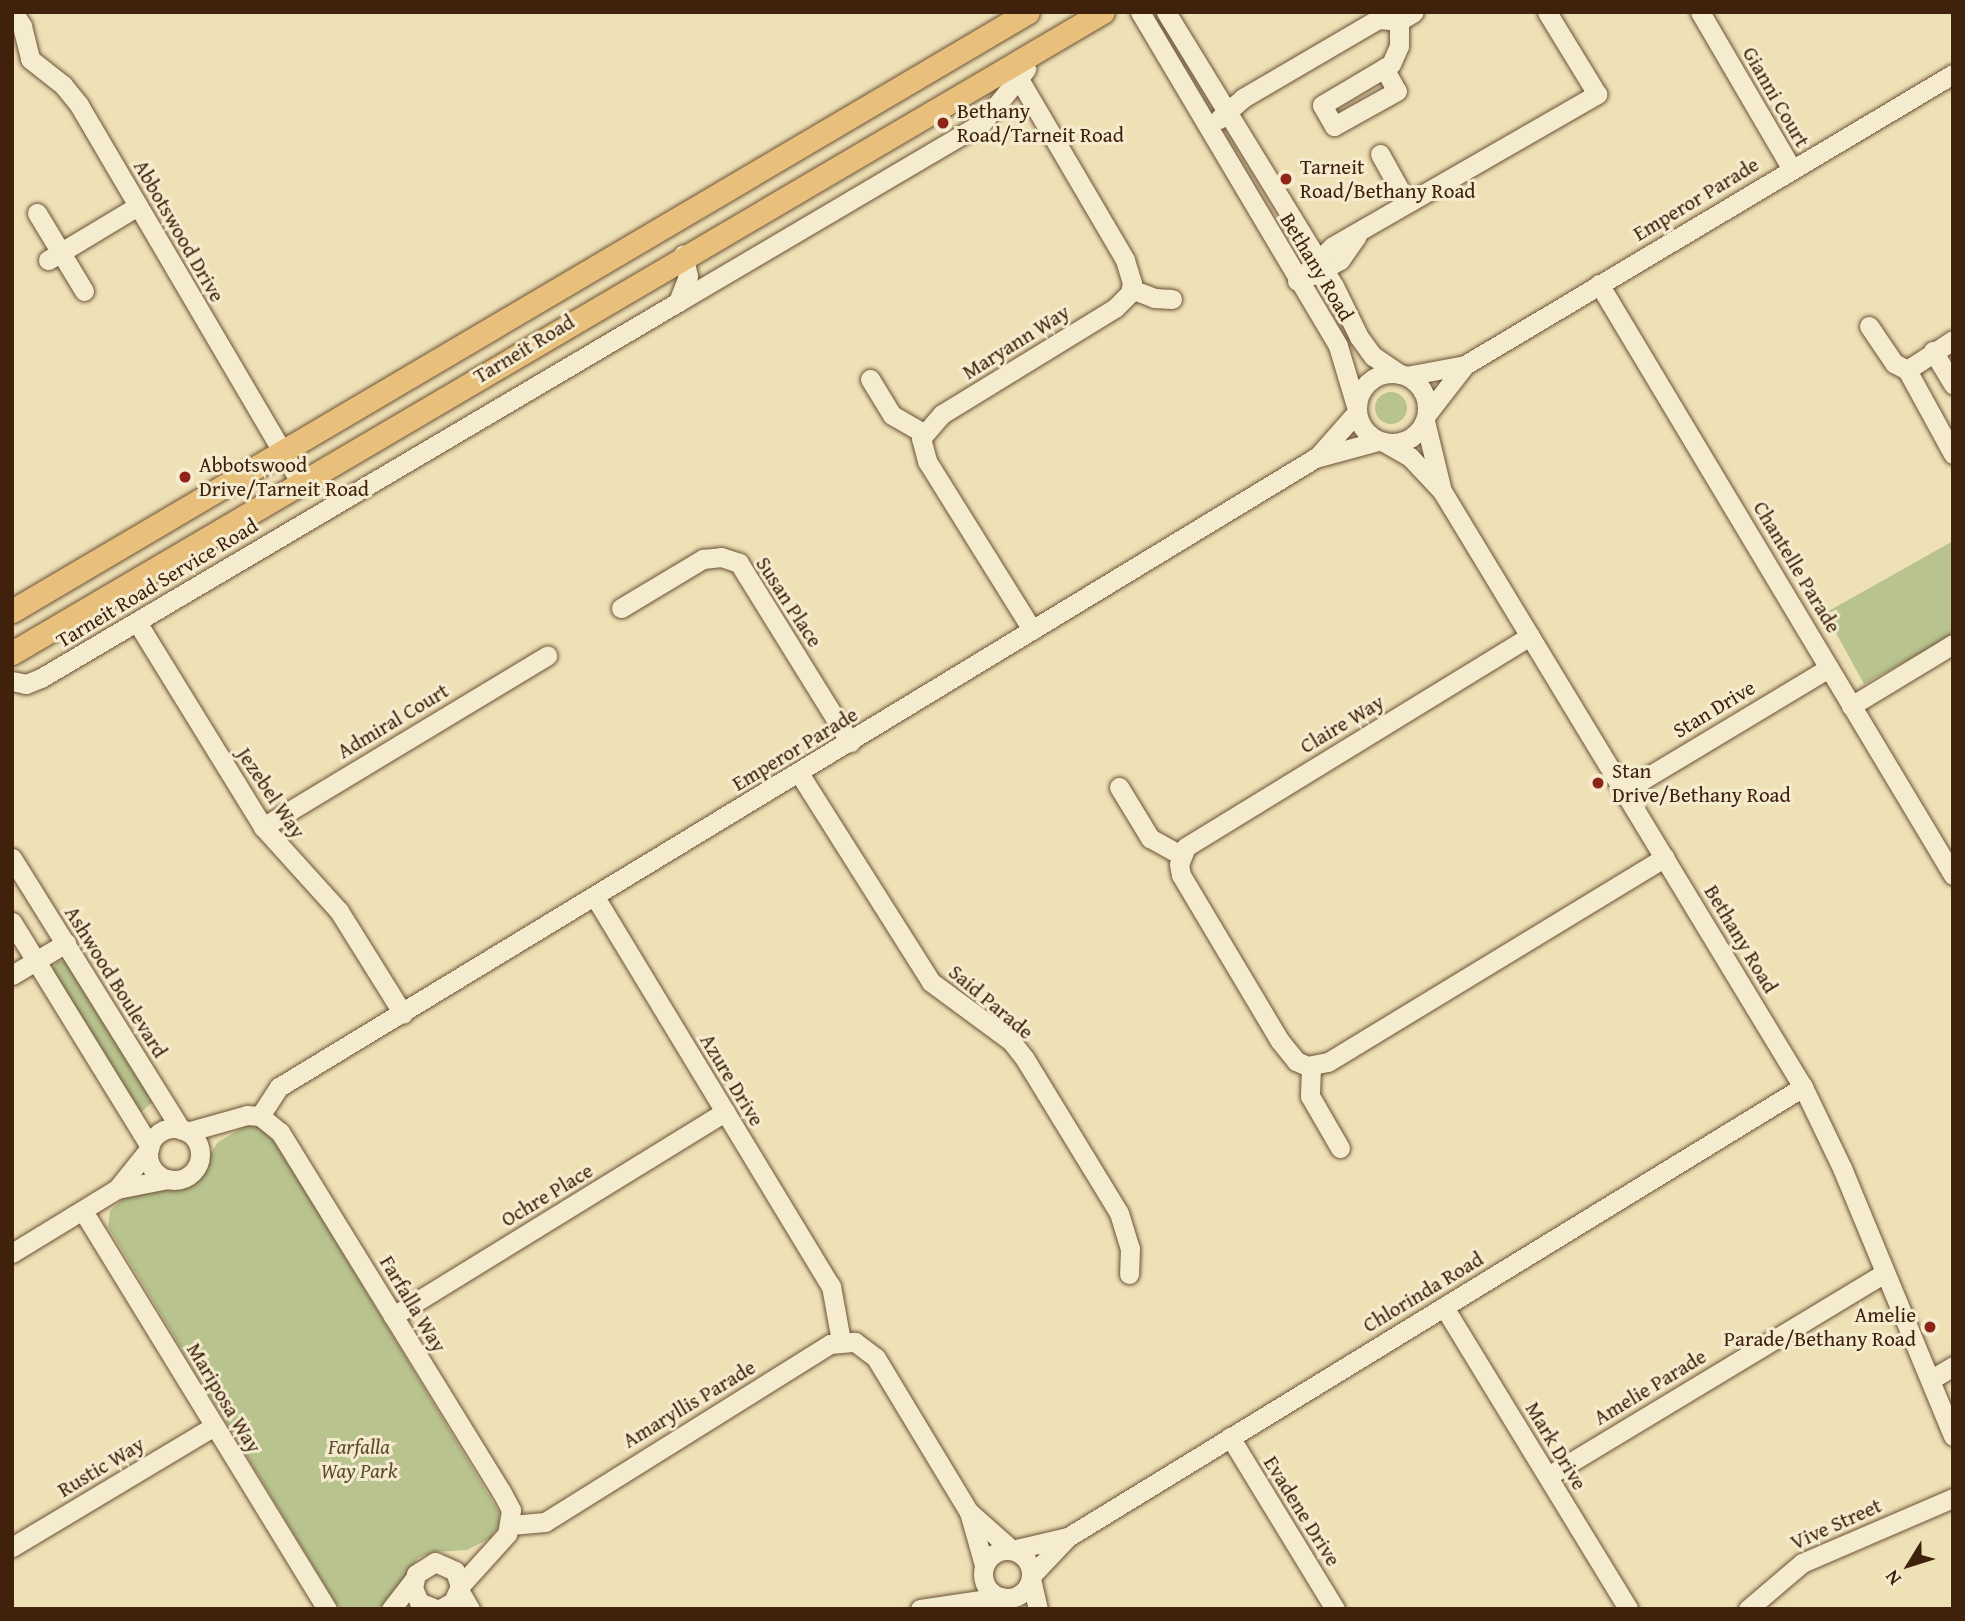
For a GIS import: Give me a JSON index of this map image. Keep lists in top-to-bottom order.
{
  "streets": {
    "main road": ["Tarneit Road"],
    "street": [
      "Gianni Court",
      "Emperor Parade",
      "Abbotswood Drive",
      "Bethany Road",
      "Maryann Way",
      "Chantelle Parade",
      "Tarneit Road Service Road",
      "Susan Place",
      "Stan Drive",
      "Admiral Court",
      "Claire Way",
      "Jezebel Way",
      "Ashwood Boulevard",
      "Said Parade",
      "Azure Drive",
      "Ochre Place",
      "Chlorinda Road",
      "Farfalla Way",
      "Amelie Parade",
      "Mariposa Way",
      "Amaryllis Parade",
      "Mark Drive",
      "Rustic Way",
      "Evadene Drive",
      "Vive Street"
    ]
  },
  "crossings": [
    ["Gianni Court", "Emperor Parade"],
    ["Emperor Parade", "Bethany Road"],
    ["Emperor Parade", "Chantelle Parade"],
    ["Emperor Parade", "Susan Place"],
    ["Emperor Parade", "Jezebel Way"],
    ["Emperor Parade", "Said Parade"],
    ["Emperor Parade", "Azure Drive"],
    ["Emperor Parade", "Farfalla Way"],
    ["Abbotswood Drive", "Tarneit Road"],
    ["Bethany Road", "Stan Drive"],
    ["Bethany Road", "Claire Way"],
    ["Bethany Road", "Chlorinda Road"],
    ["Bethany Road", "Amelie Parade"],
    ["Tarneit Road", "Tarneit Road Service Road"],
    ["Chantelle Parade", "Stan Drive"],
    ["Tarneit Road Service Road", "Jezebel Way"],
    ["Admiral Court", "Jezebel Way"],
    ["Azure Drive", "Ochre Place"],
    ["Azure Drive", "Amaryllis Parade"],
    ["Ochre Place", "Farfalla Way"],
    ["Chlorinda Road", "Mark Drive"],
    ["Chlorinda Road", "Evadene Drive"],
    ["Farfalla Way", "Amaryllis Parade"],
    ["Amelie Parade", "Mark Drive"],
    ["Mariposa Way", "Rustic Way"]
  ],
  "parks": ["Farfalla Way Park"],
  "places": [
    "Bethany Road/Tarneit Road",
    "Tarneit Road/Bethany Road",
    "Abbotswood Drive/Tarneit Road",
    "Stan Drive/Bethany Road",
    "Amelie Parade/Bethany Road"
  ],
  "north": "bottom left"
}
